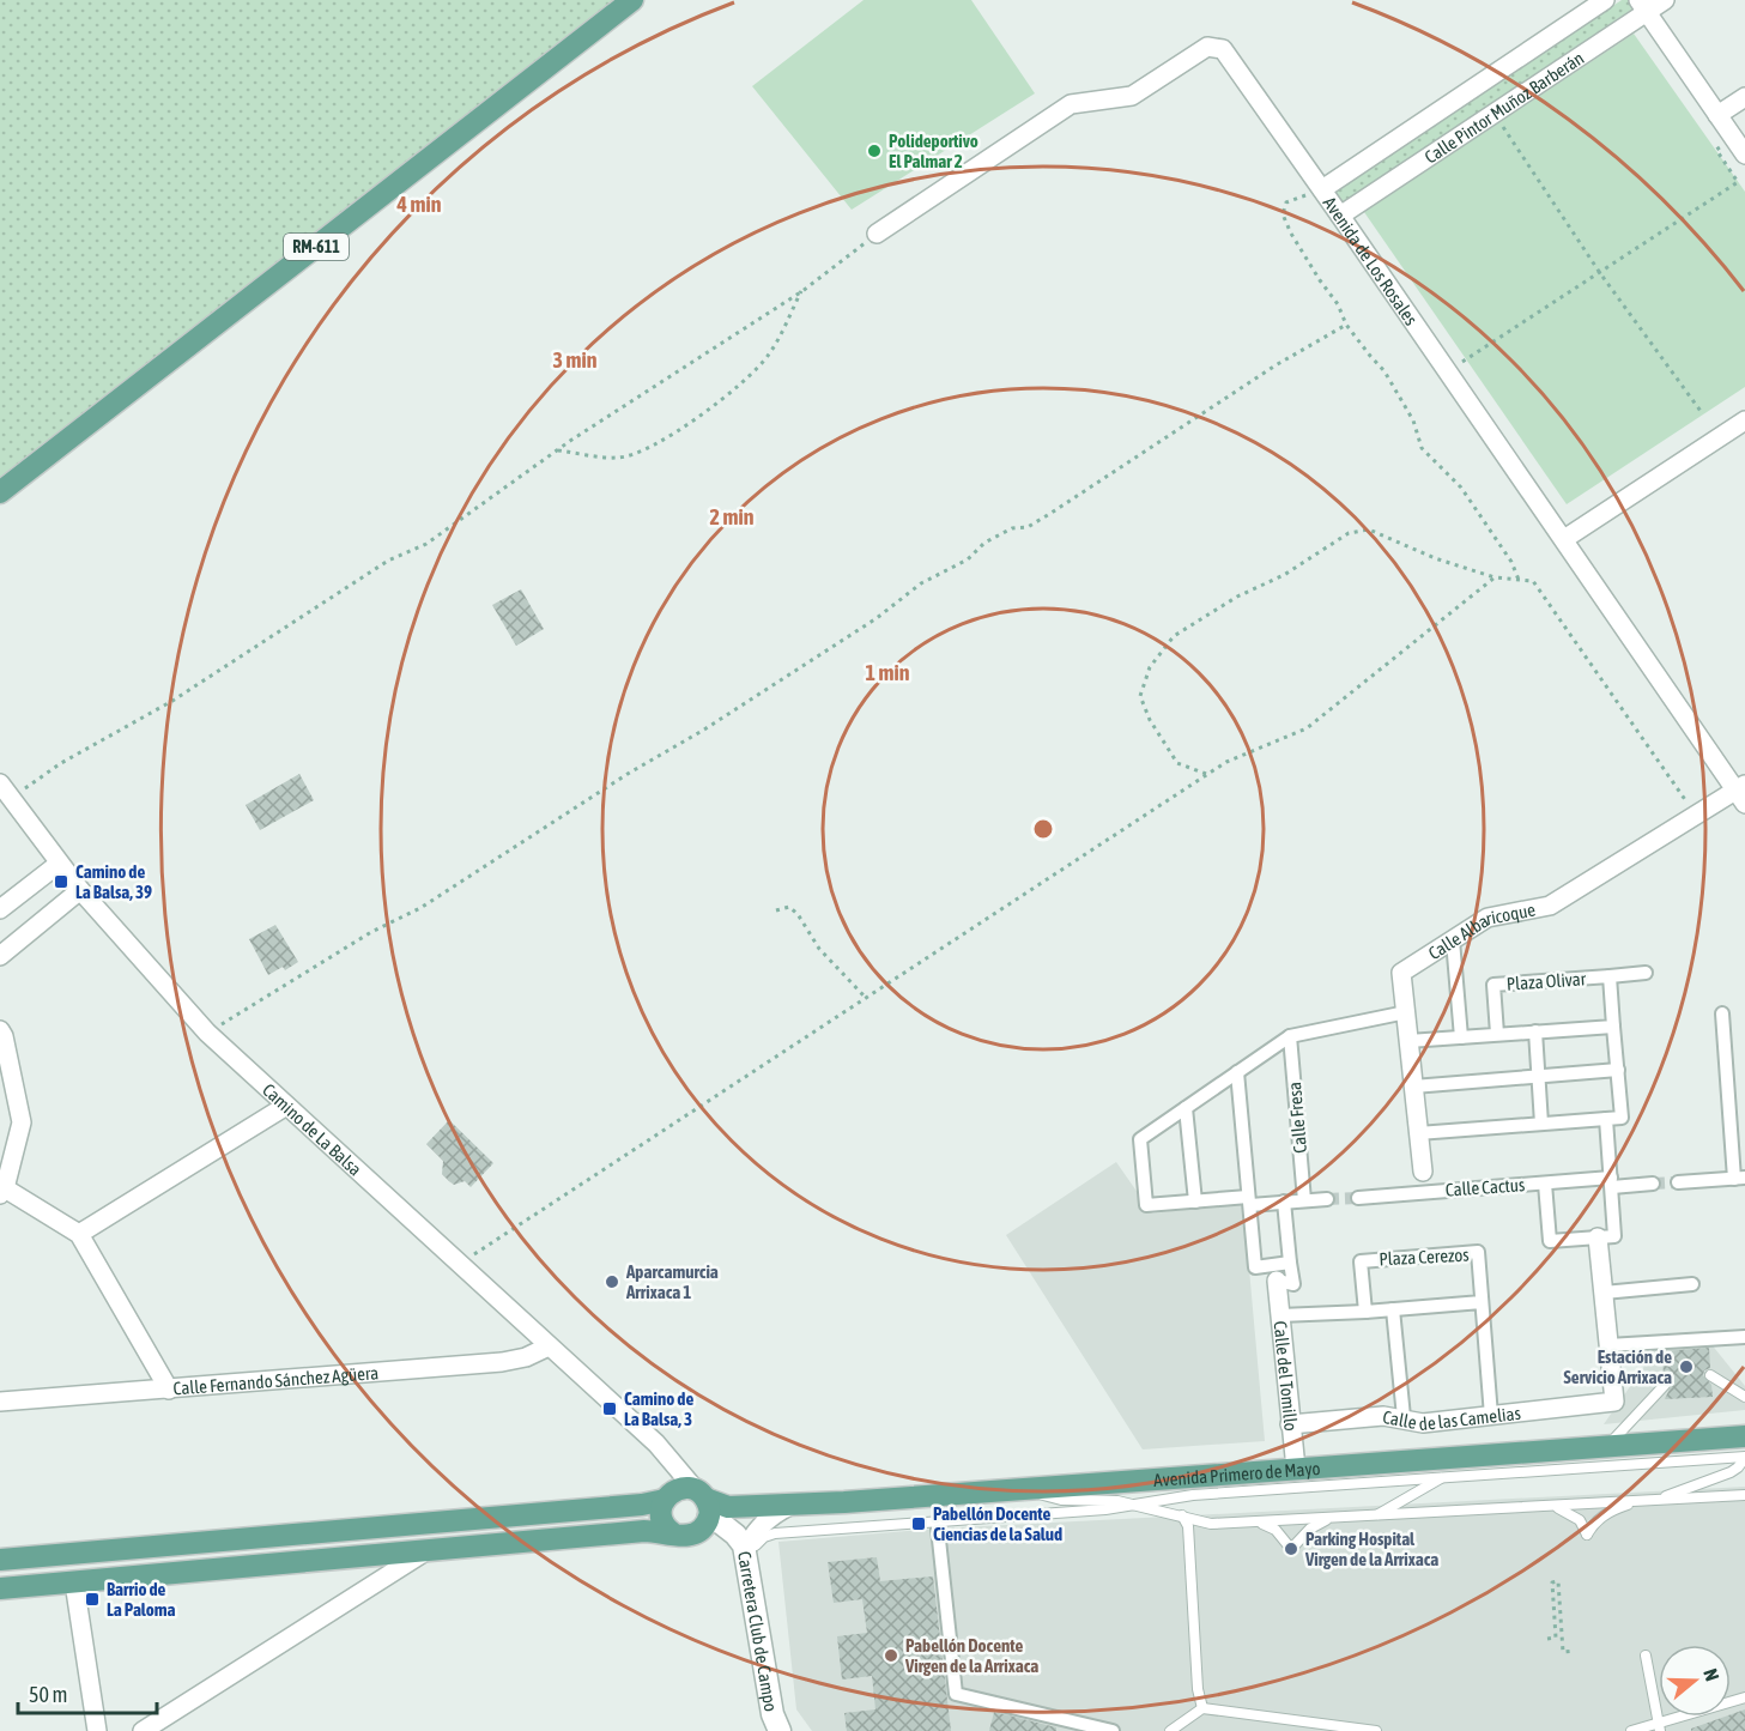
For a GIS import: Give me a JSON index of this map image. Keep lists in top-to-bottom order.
{
  "streets": {
    "main road": ["RM-611", "Avenida Primero de Mayo"],
    "street": [
      "Calle Pintor Muñoz Barberán",
      "Avenida de Los Rosales",
      "Calle Albaricoque",
      "Plaza Olivar",
      "Calle Fresa",
      "Camino de La Balsa",
      "Calle Cactus",
      "Plaza Cerezos",
      "Calle del Tomillo",
      "Calle Fernando Sánchez Agüera",
      "Calle de las Camelias",
      "Carretera Club de Campo"
    ]
  },
  "crossings": [
    ["Calle Pintor Muñoz Barberán", "Avenida de Los Rosales"],
    ["Avenida de Los Rosales", "Calle Albaricoque"],
    ["Camino de La Balsa", "Calle Fernando Sánchez Agüera"],
    ["Camino de La Balsa", "Avenida Primero de Mayo"],
    ["Camino de La Balsa", "Carretera Club de Campo"],
    ["Calle del Tomillo", "Calle de las Camelias"],
    ["Calle del Tomillo", "Avenida Primero de Mayo"],
    ["Avenida Primero de Mayo", "Carretera Club de Campo"]
  ],
  "places": {
    "other": [
      "Polideportivo El Palmar 2",
      "Aparcamurcia Arrixaca 1",
      "Estación de Servicio Arrixaca",
      "Parking Hospital Virgen de la Arrixaca",
      "Pabellón Docente Virgen de la Arrixaca"
    ],
    "transit": [
      "Camino de La Balsa, 39",
      "Camino de La Balsa, 3",
      "Pabellón Docente Ciencias de la Salud",
      "Barrio de La Paloma"
    ]
  },
  "scale_bar": "50 m",
  "north": "right",
  "rings": [
    "4 min",
    "3 min",
    "2 min",
    "1 min"
  ]
}
